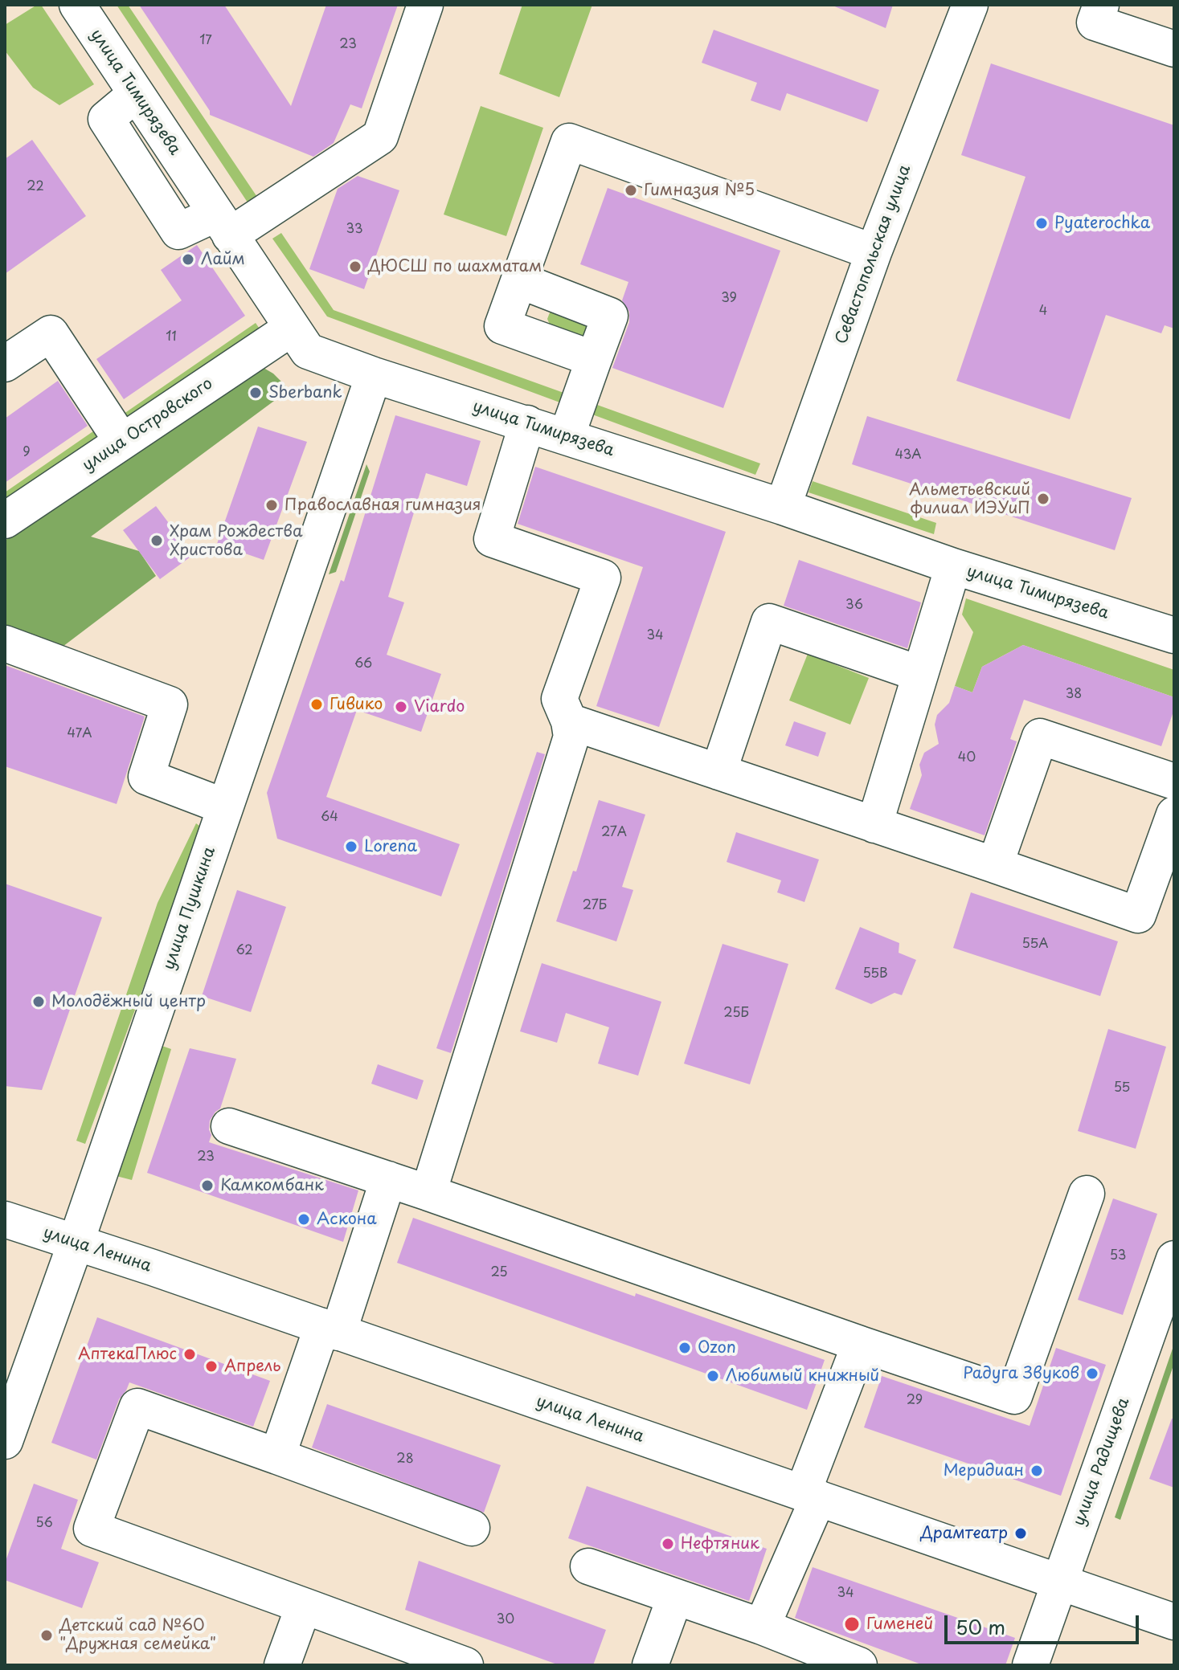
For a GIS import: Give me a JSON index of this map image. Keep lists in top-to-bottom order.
{
  "streets": {
    "street": [
      "улица Тимирязева",
      "Севастопольская улица",
      "улица Островского",
      "улица Пушкина",
      "улица Ленина",
      "улица Радищева"
    ]
  },
  "crossings": [
    ["улица Тимирязева", "Севастопольская улица"],
    ["улица Тимирязева", "улица Островского"],
    ["улица Тимирязева", "улица Пушкина"],
    ["улица Пушкина", "улица Ленина"],
    ["улица Ленина", "улица Радищева"]
  ],
  "places": [
    "Гимназия №5",
    "Pyaterochka",
    "Лайм",
    "ДЮСШ по шахматам",
    "Sberbank",
    "Альметьевский филиал ИЭУиП",
    "Православная гимназия",
    "Храм Рождества Христова",
    "Гивико",
    "Viardo",
    "Lorena",
    "Молодёжный центр",
    "Камкомбанк",
    "Аскона",
    "Ozon",
    "АптекаПлюс",
    "Апрель",
    "Радуга Звуков",
    "Любимый книжный",
    "Меридиан",
    "Драмтеатр",
    "Нефтяник",
    "Гименей",
    "Детский сад №60 \"Дружная семейка\""
  ],
  "house_numbers": [
    "17",
    "23",
    "22",
    "33",
    "39",
    "4",
    "11",
    "9",
    "43А",
    "36",
    "34",
    "66",
    "38",
    "47А",
    "40",
    "64",
    "27А",
    "27Б",
    "55А",
    "62",
    "55В",
    "25Б",
    "55",
    "23",
    "53",
    "25",
    "29",
    "28",
    "56",
    "34",
    "30"
  ],
  "scale_bar": "50 m"
}
